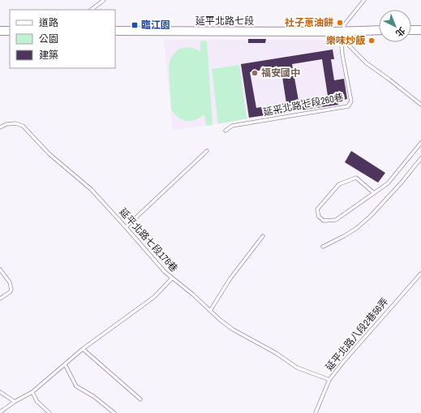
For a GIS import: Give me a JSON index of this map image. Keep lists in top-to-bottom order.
{
  "streets": {
    "street": ["延平北路七段"],
    "lane": ["延平北路七段260巷", "延平北路七段176巷", "延平北路八段2巷56弄"]
  },
  "crossings": [
    ["延平北路七段", "延平北路七段260巷"],
    ["延平北路七段176巷", "延平北路八段2巷56弄"]
  ],
  "places": {
    "other": ["社子蔥油餅", "樂味炒飯", "福安國中"],
    "transit": ["臨江園"]
  },
  "legend": ["道路", "公園", "建築"],
  "north": "bottom right"
}
